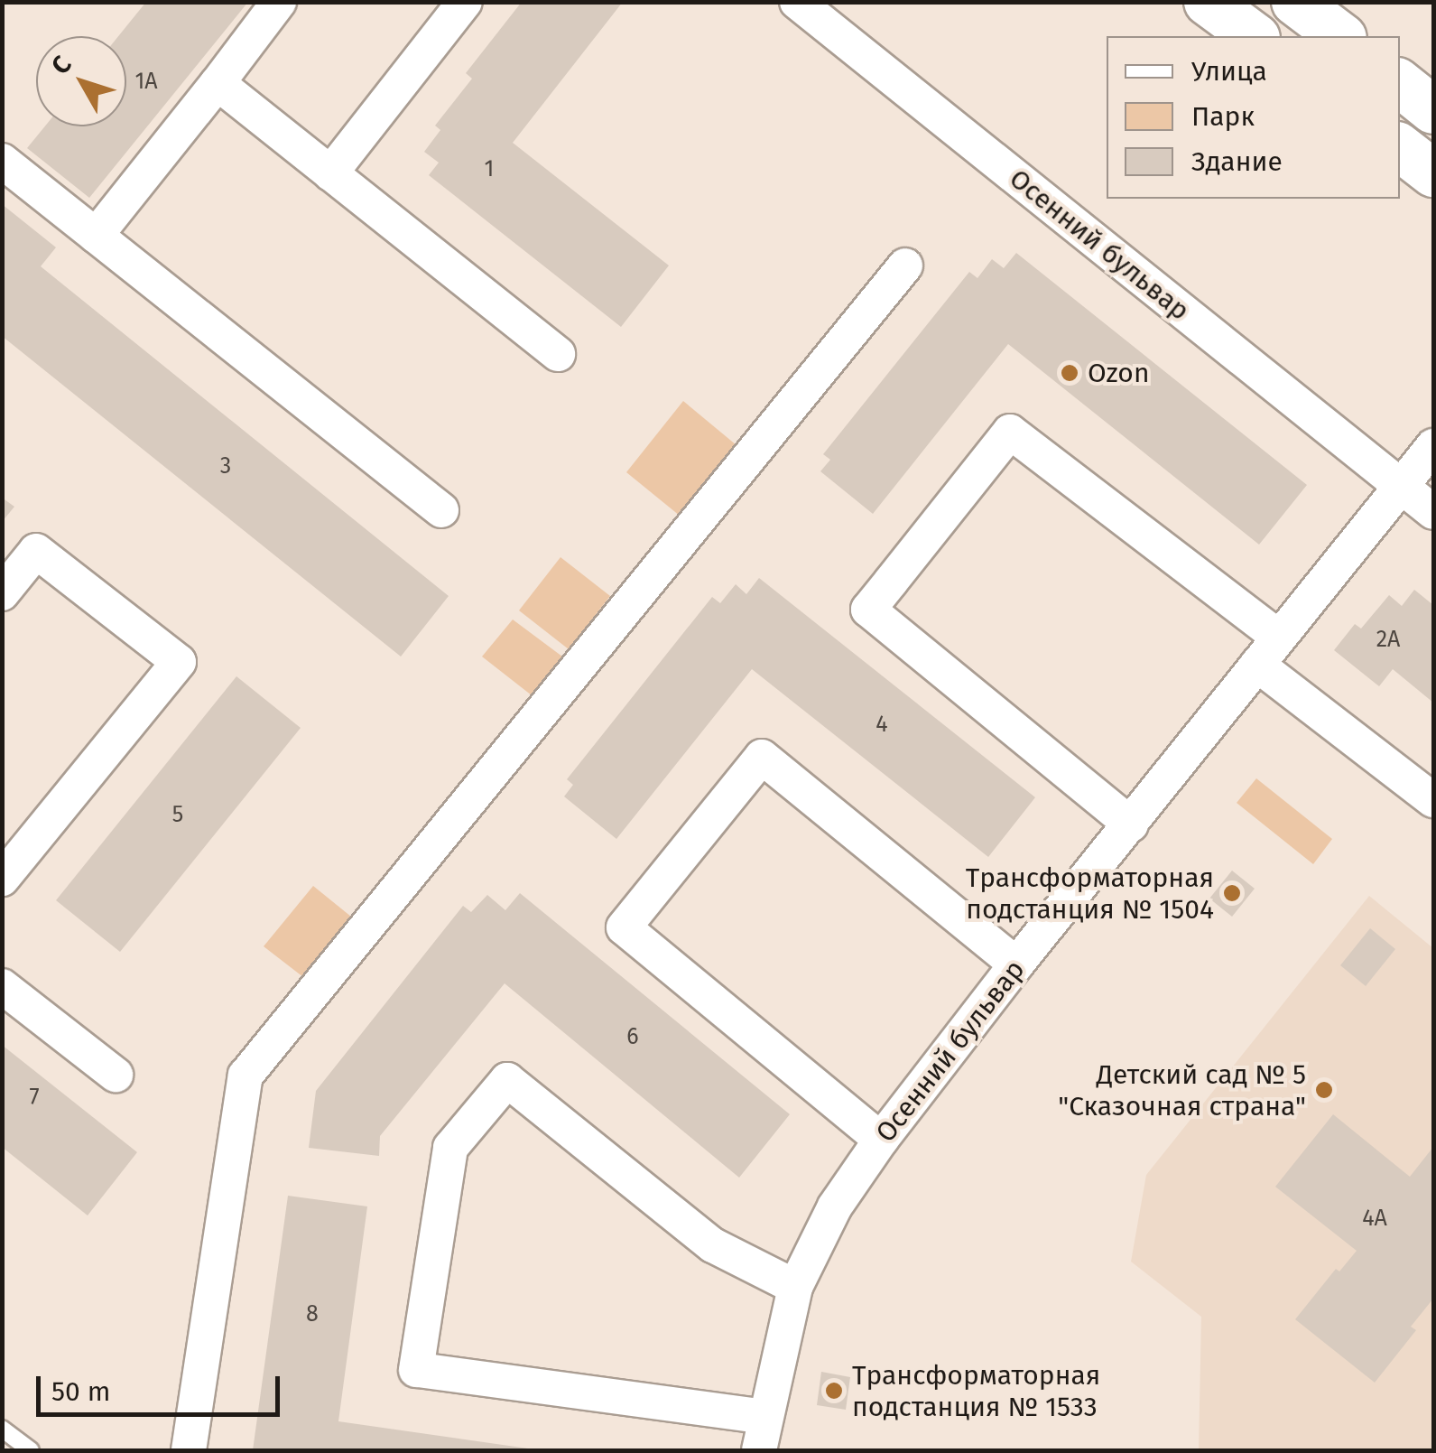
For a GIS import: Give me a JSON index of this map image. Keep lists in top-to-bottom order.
{
  "streets": {
    "street": ["Осенний бульвар"]
  },
  "places": [
    "Ozon",
    "Трансформаторная подстанция № 1504",
    "Детский сад № 5 \"Сказочная страна\"",
    "Трансформаторная подстанция № 1533"
  ],
  "house_numbers": [
    "1А",
    "1",
    "3",
    "2А",
    "4",
    "5",
    "6",
    "7",
    "4А",
    "8"
  ],
  "legend": ["Улица", "Парк", "Здание"],
  "scale_bar": "50 m",
  "north": "top left"
}
